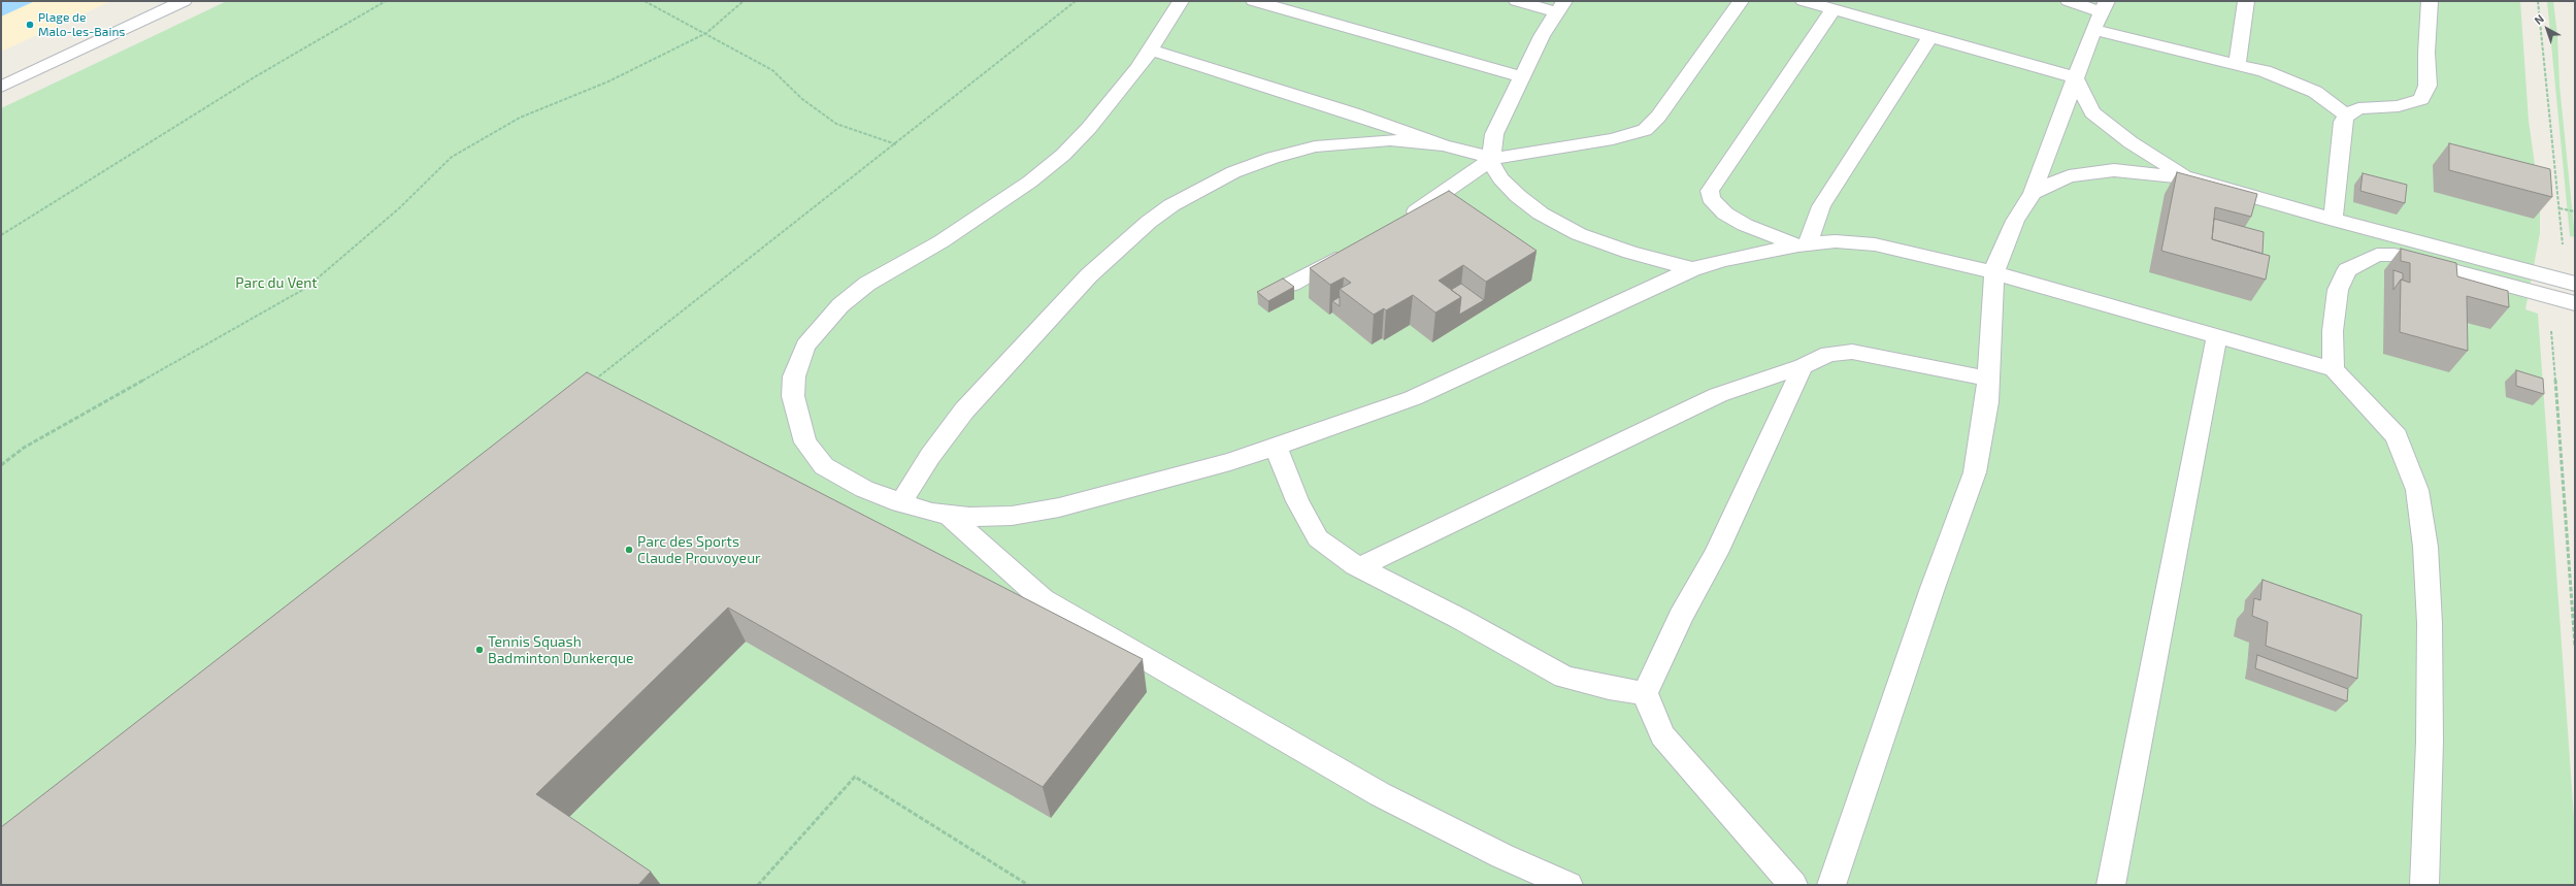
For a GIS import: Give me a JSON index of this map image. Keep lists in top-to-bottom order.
{
  "parks": ["Parc du Vent"],
  "places": ["Plage de Malo-les-Bains", "Parc des Sports Claude Prouvoyeur", "Tennis Squash Badminton Dunkerque"],
  "north": "top left"
}
